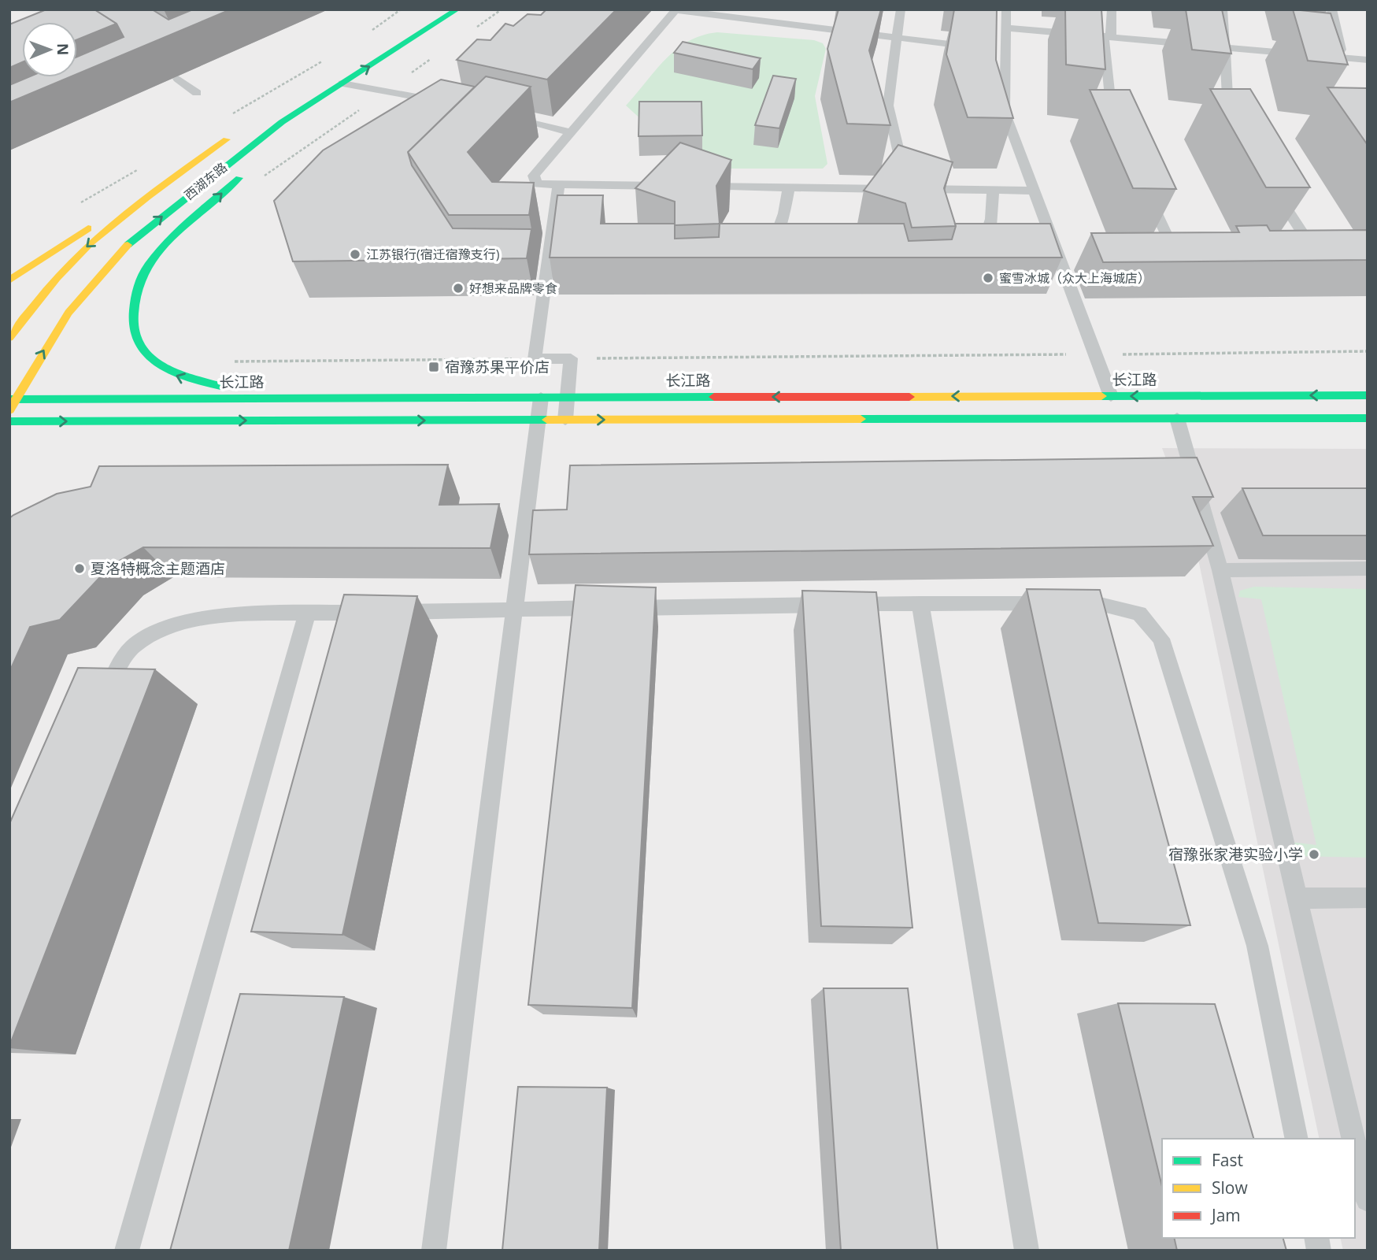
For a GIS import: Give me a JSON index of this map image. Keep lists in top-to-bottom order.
{
  "streets": {
    "street": ["西湖东路", "长江路"]
  },
  "crossings": [
    ["西湖东路", "长江路"]
  ],
  "places": {
    "other": [
      "江苏银行(宿迁宿豫支行)",
      "蜜雪冰城（众大上海城店）",
      "好想来品牌零食",
      "夏洛特概念主题酒店",
      "宿豫张家港实验小学"
    ],
    "transit": ["宿豫苏果平价店"]
  },
  "legend": ["Fast", "Slow", "Jam"],
  "north": "right"
}
